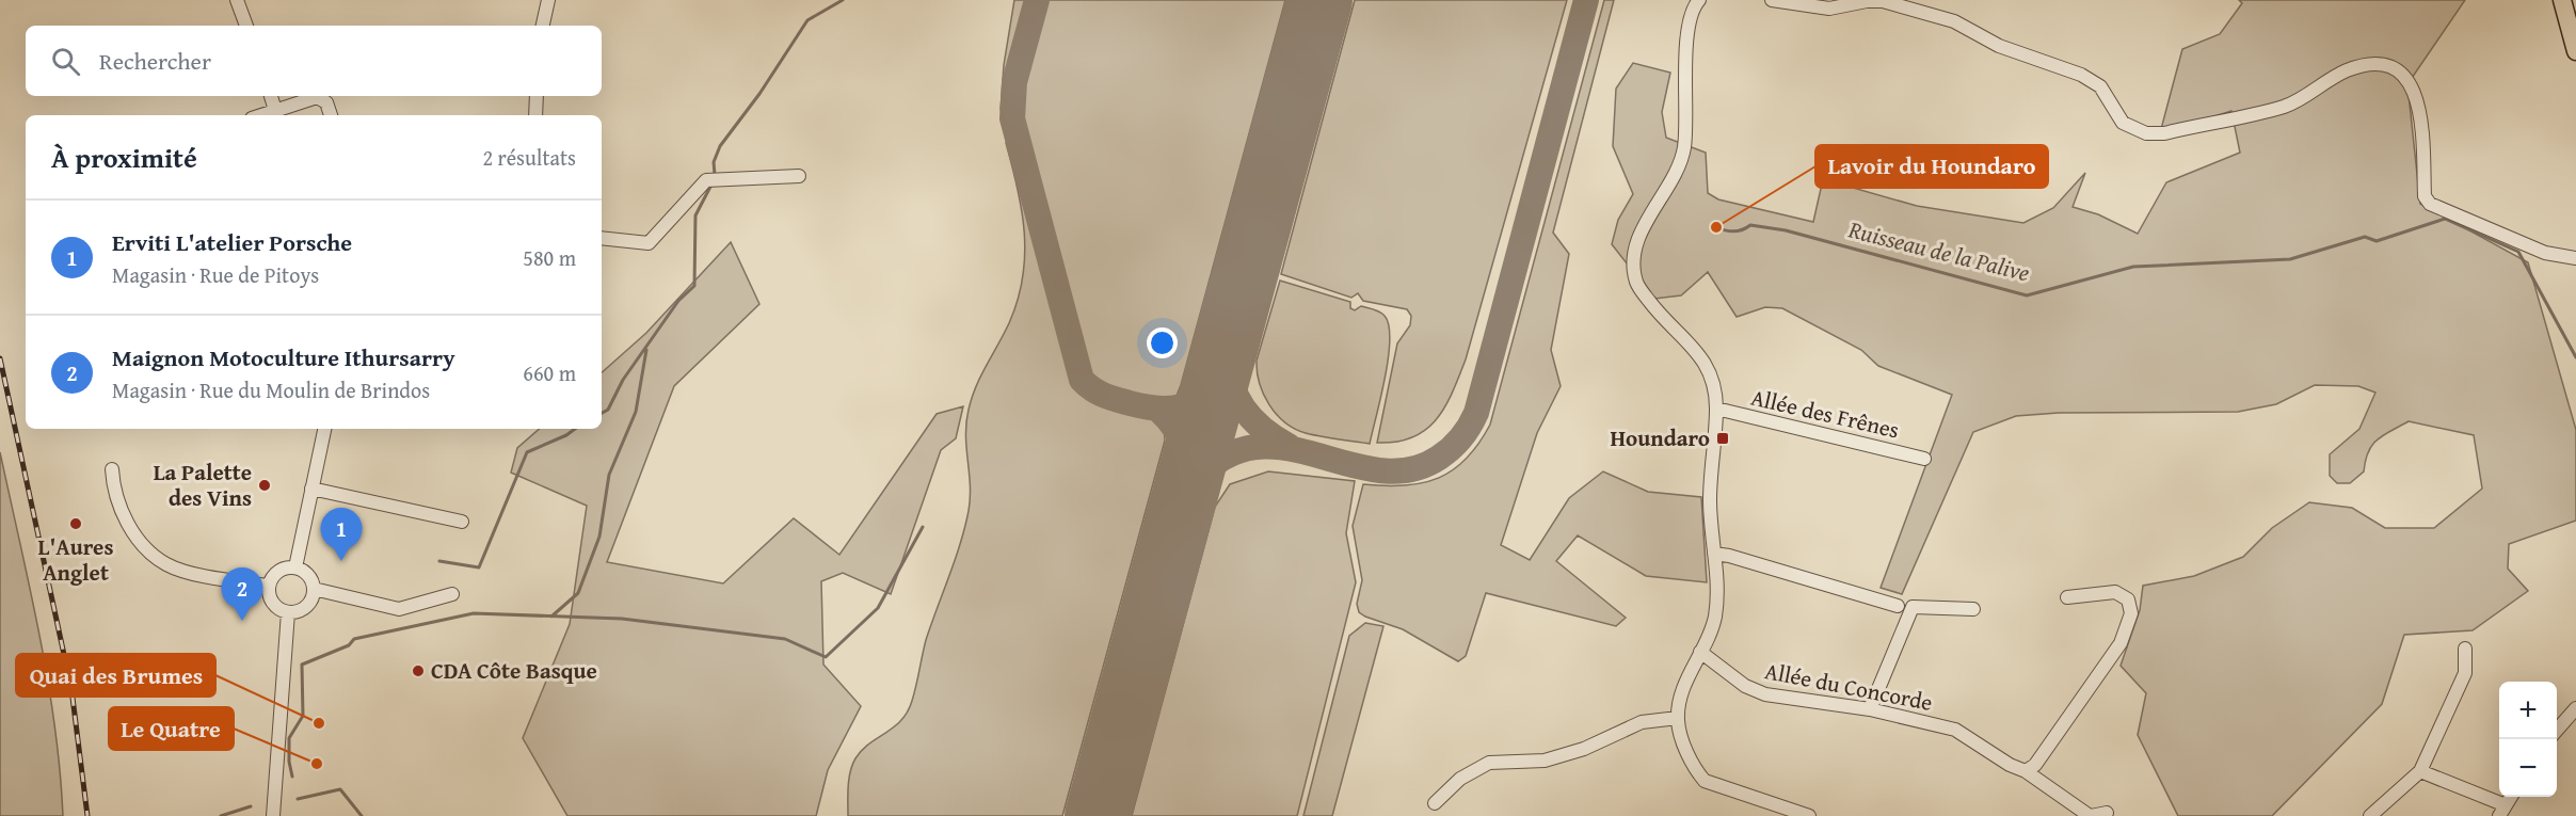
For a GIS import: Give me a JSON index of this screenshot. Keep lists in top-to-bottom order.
{
  "streets": {
    "street": ["Allée des Frênes", "Allée du Concorde"]
  },
  "water": ["Ruisseau de la Palive"],
  "places": {
    "other": [
      "Lavoir du Houndaro",
      "La Palette des Vins",
      "L'Aures Anglet",
      "CDA Côte Basque",
      "Quai des Brumes",
      "Le Quatre"
    ],
    "transit": ["Houndaro"]
  },
  "page": {
    "search": "Rechercher",
    "heading": ["À proximité", "2 résultats"],
    "list": [
      {
        "mark": "1",
        "name": "Erviti L'atelier Porsche",
        "note": "Magasin · Rue de Pitoys",
        "value": "580 m"
      },
      {
        "mark": "2",
        "name": "Maignon Motoculture Ithursarry",
        "note": "Magasin · Rue du Moulin de Brindos",
        "value": "660 m"
      }
    ],
    "pins": ["1", "2"],
    "map_buttons": ["+", "−"]
  }
}
